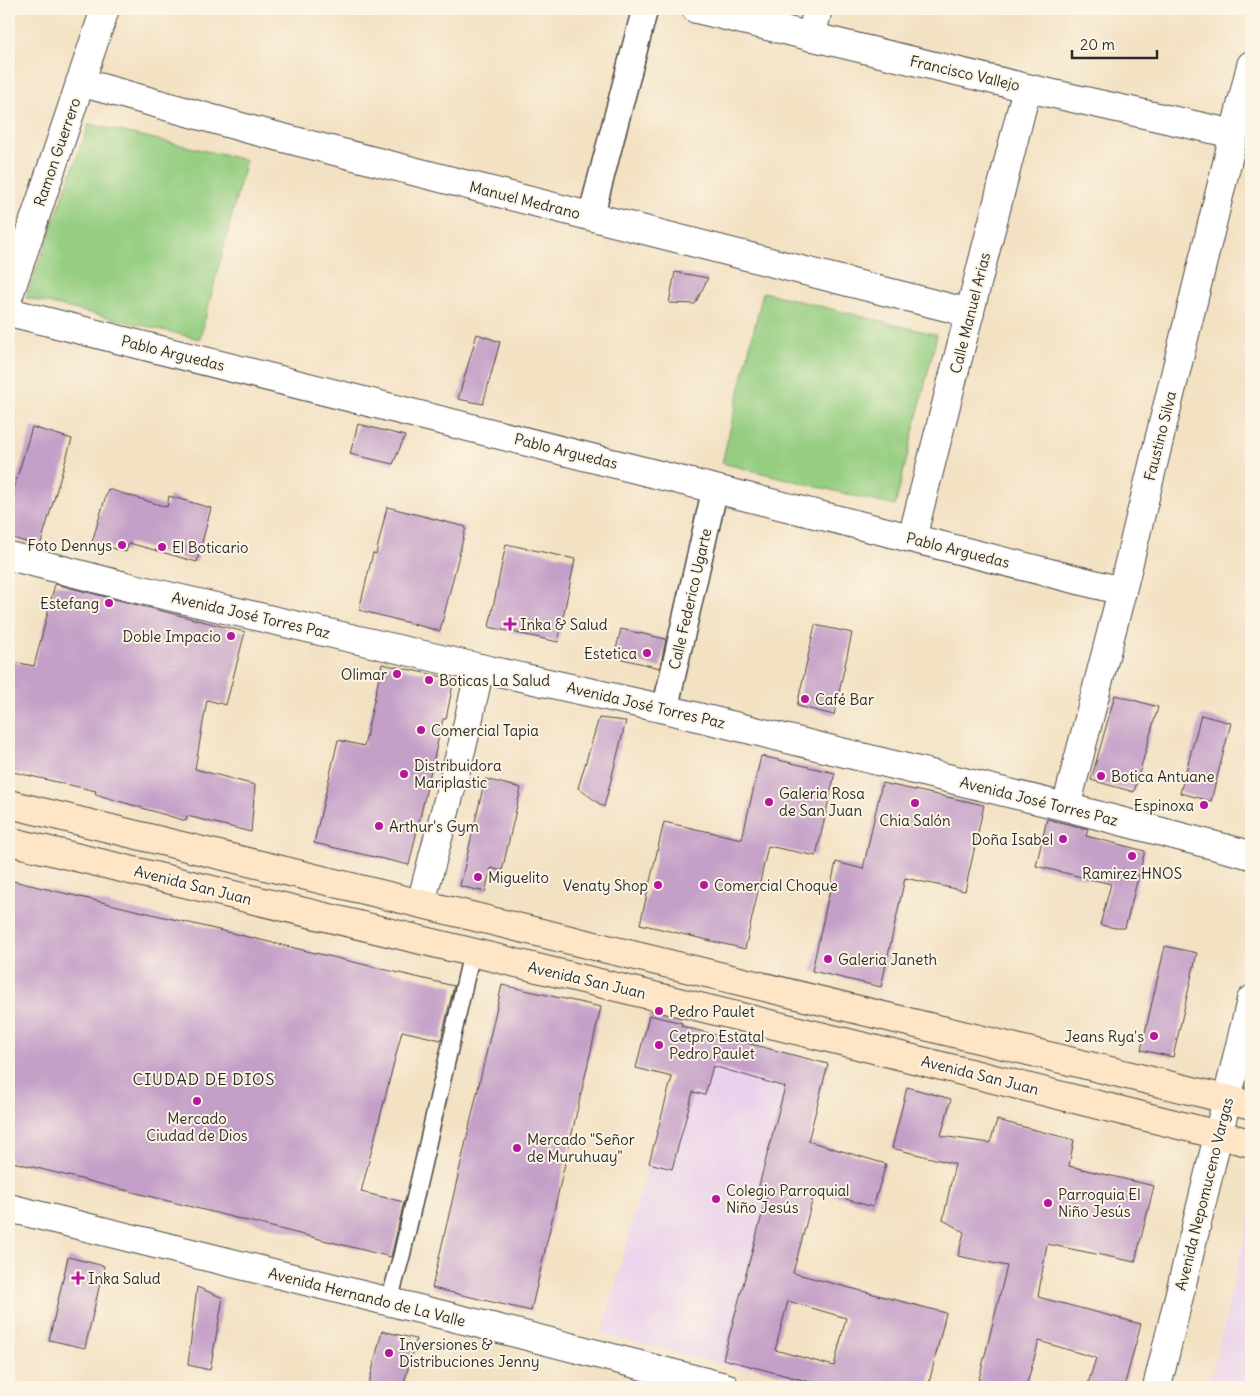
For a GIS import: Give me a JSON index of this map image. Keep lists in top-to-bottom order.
{
  "streets": {
    "main road": ["Avenida San Juan"],
    "street": [
      "Francisco Vallejo",
      "Ramon Guerrero",
      "Manuel Medrano",
      "Calle Manuel Arias",
      "Pablo Arguedas",
      "Faustino Silva",
      "Calle Federico Ugarte",
      "Avenida José Torres Paz",
      "Avenida Nepomuceno Vargas",
      "Avenida Hernando de La Valle"
    ]
  },
  "crossings": [
    ["Francisco Vallejo", "Calle Manuel Arias"],
    ["Francisco Vallejo", "Faustino Silva"],
    ["Ramon Guerrero", "Manuel Medrano"],
    ["Manuel Medrano", "Calle Manuel Arias"],
    ["Calle Manuel Arias", "Pablo Arguedas"],
    ["Pablo Arguedas", "Faustino Silva"],
    ["Pablo Arguedas", "Calle Federico Ugarte"],
    ["Faustino Silva", "Avenida José Torres Paz"],
    ["Calle Federico Ugarte", "Avenida José Torres Paz"],
    ["Avenida San Juan", "Avenida Nepomuceno Vargas"]
  ],
  "districts": ["CIUDAD DE DIOS"],
  "places": {
    "other": [
      "Foto Dennys",
      "El Boticario",
      "Estefang",
      "Doble Impacio",
      "Estetica",
      "Olimar",
      "Boticas La Salud",
      "Café Bar",
      "Comercial Tapia",
      "Distribuidora Mariplastic",
      "Botica Antuane",
      "Galeria Rosa de San Juan",
      "Chia Salón",
      "Espinoxa",
      "Arthur's Gym",
      "Doña Isabel",
      "Ramirez HNOS",
      "Miguelito",
      "Venaty Shop",
      "Comercial Choque",
      "Galeria Janeth",
      "Pedro Paulet",
      "Jeans Rya's",
      "Cetpro Estatal Pedro Paulet",
      "Mercado Ciudad de Dios",
      "Mercado \"Señor de Muruhuay\"",
      "Colegio Parroquial Niño Jesús",
      "Parroquia El Niño Jesús",
      "Inversiones & Distribuciones Jenny"
    ],
    "health": ["Inka & Salud", "Inka Salud"]
  },
  "scale_bar": "20 m"
}
